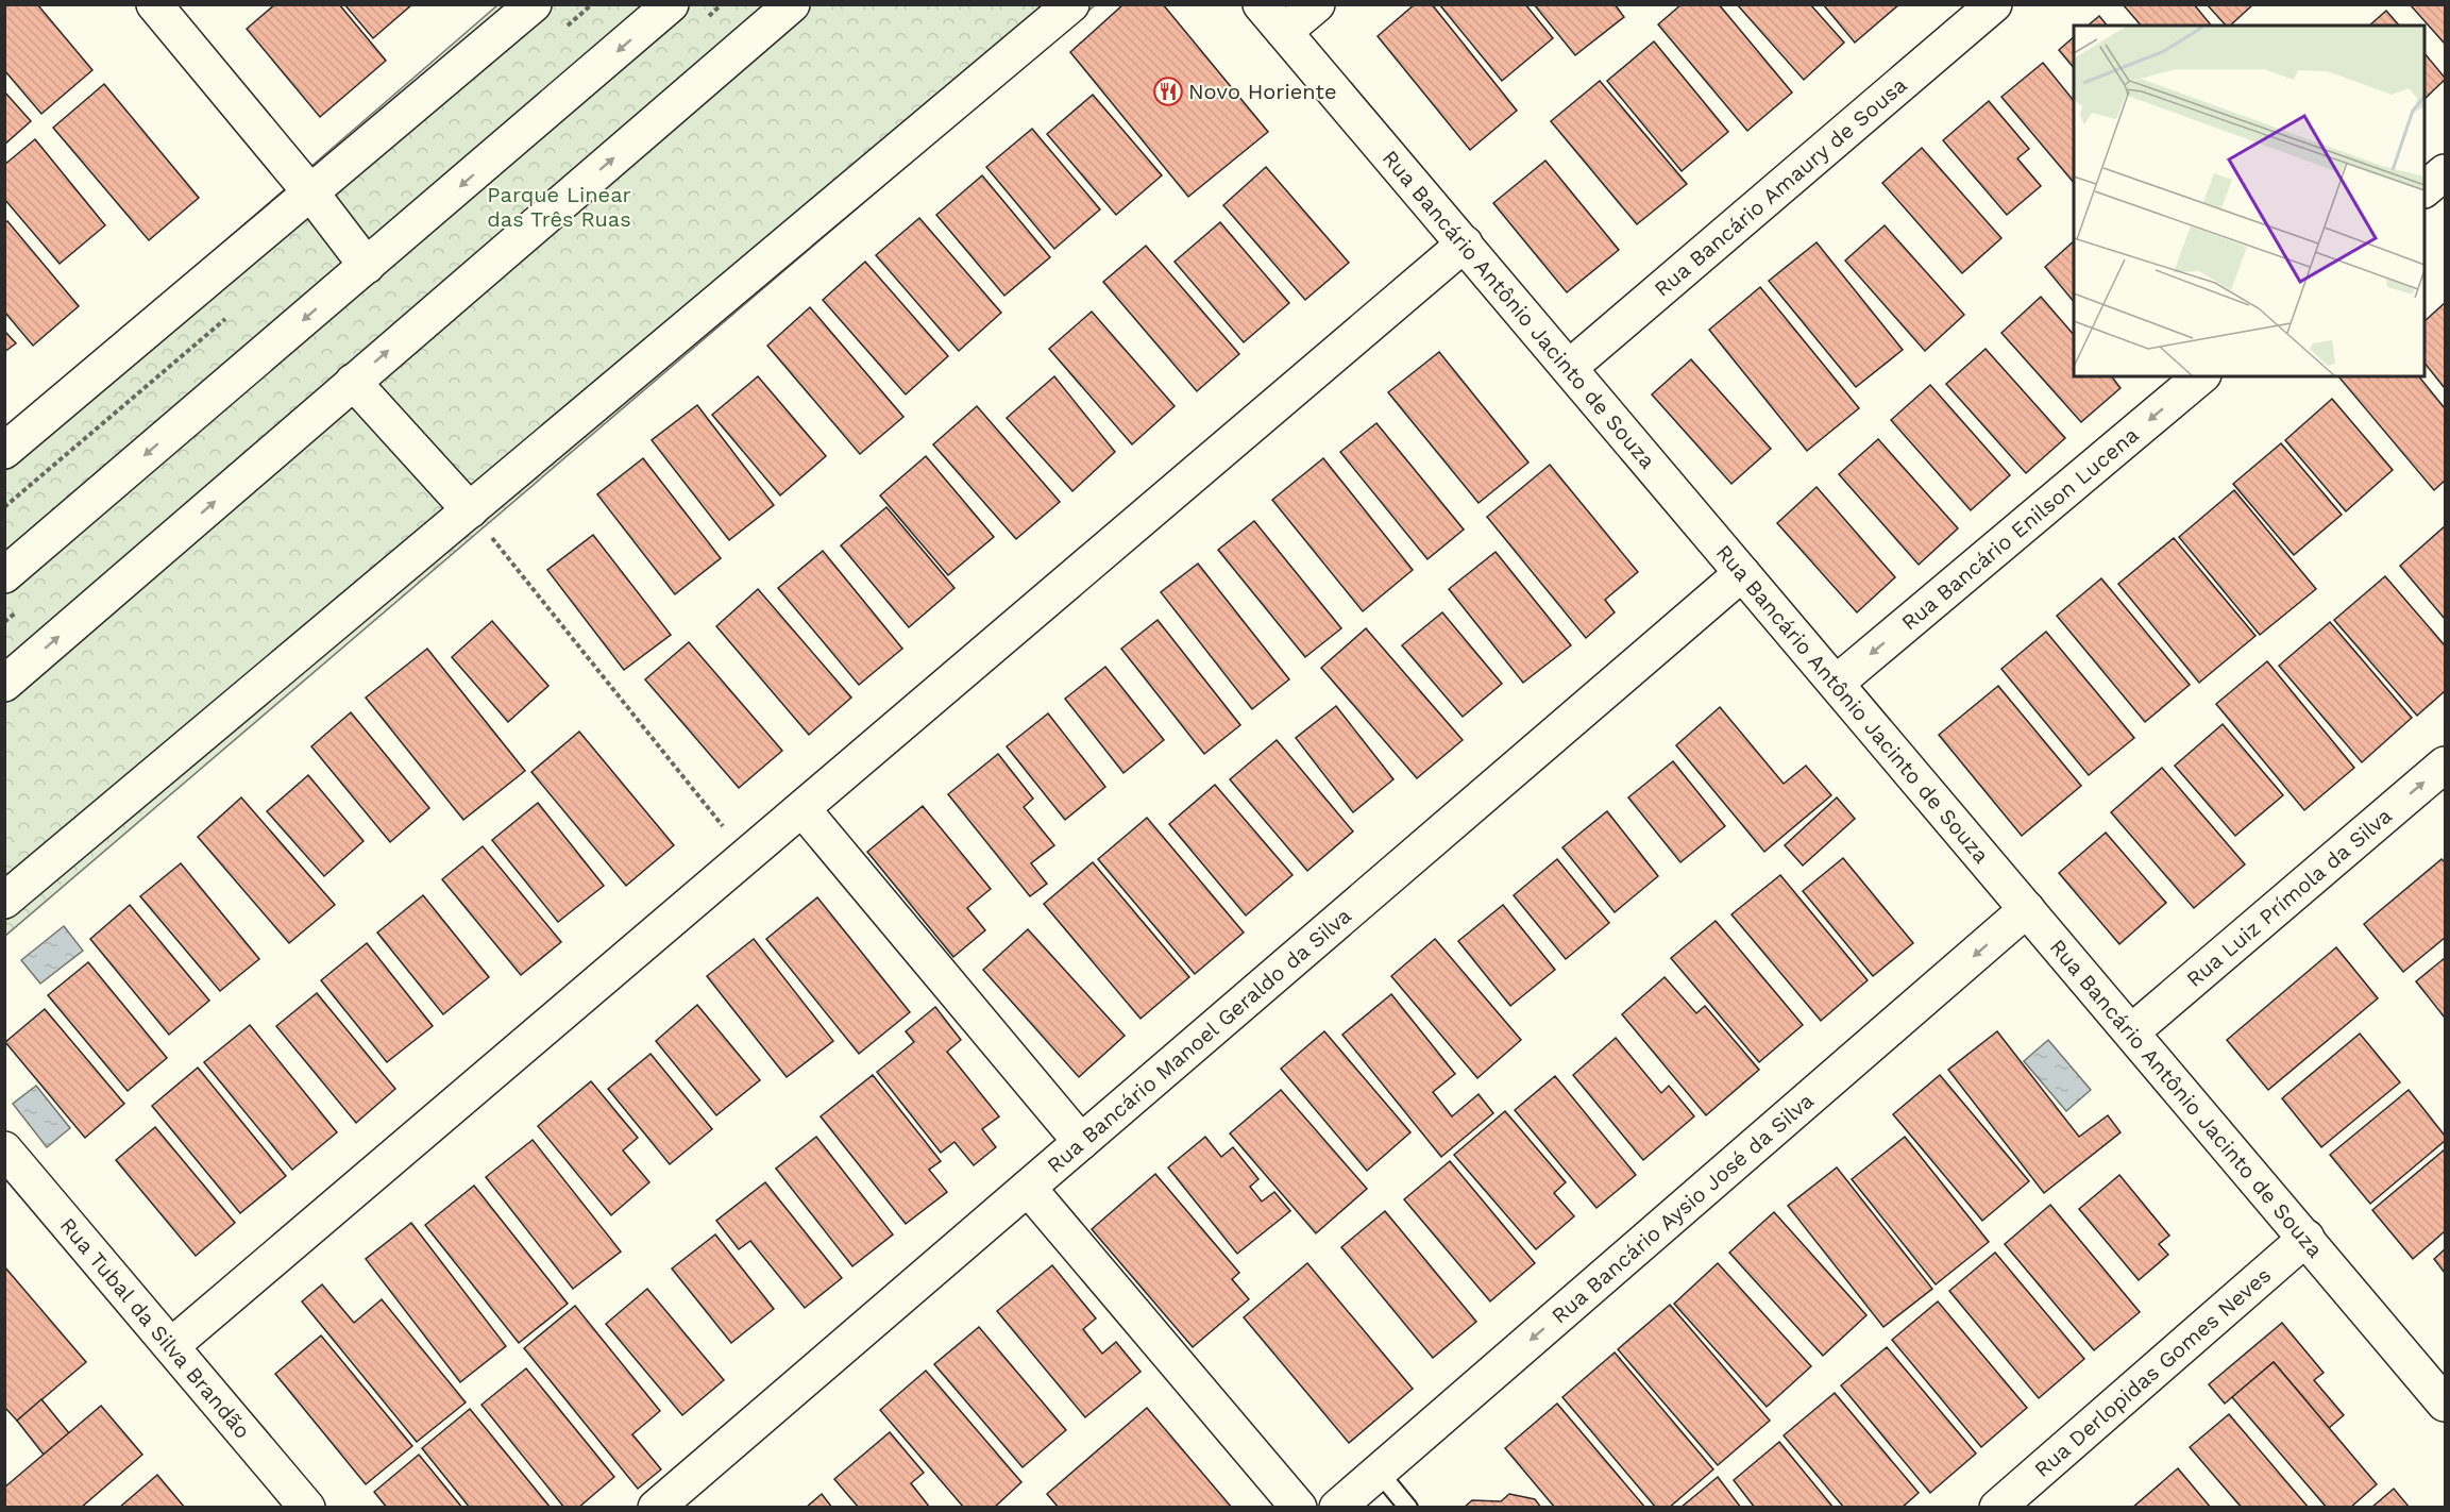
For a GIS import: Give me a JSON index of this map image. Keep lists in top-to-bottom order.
{
  "streets": {
    "street": [
      "Rua Bancário Amaury de Sousa",
      "Rua Bancário Antônio Jacinto de Souza",
      "Rua Bancário Enilson Lucena",
      "Rua Luiz Prímola da Silva",
      "Rua Bancário Manoel Geraldo da Silva",
      "Rua Bancário Aysio José da Silva",
      "Rua Tubal da Silva Brandão",
      "Rua Derlopidas Gomes Neves"
    ]
  },
  "crossings": [
    ["Rua Bancário Amaury de Sousa", "Rua Bancário Antônio Jacinto de Souza"],
    ["Rua Bancário Antônio Jacinto de Souza", "Rua Bancário Enilson Lucena"],
    ["Rua Bancário Antônio Jacinto de Souza", "Rua Luiz Prímola da Silva"],
    ["Rua Bancário Antônio Jacinto de Souza", "Rua Bancário Manoel Geraldo da Silva"],
    ["Rua Bancário Antônio Jacinto de Souza", "Rua Bancário Aysio José da Silva"],
    ["Rua Bancário Antônio Jacinto de Souza", "Rua Derlopidas Gomes Neves"]
  ],
  "one_way": ["Rua Bancário Enilson Lucena", "Rua Luiz Prímola da Silva", "Rua Bancário Aysio José da Silva"],
  "parks": ["Parque Linear das Três Ruas"],
  "places": {
    "restaurant": ["Novo Horiente"]
  }
}
